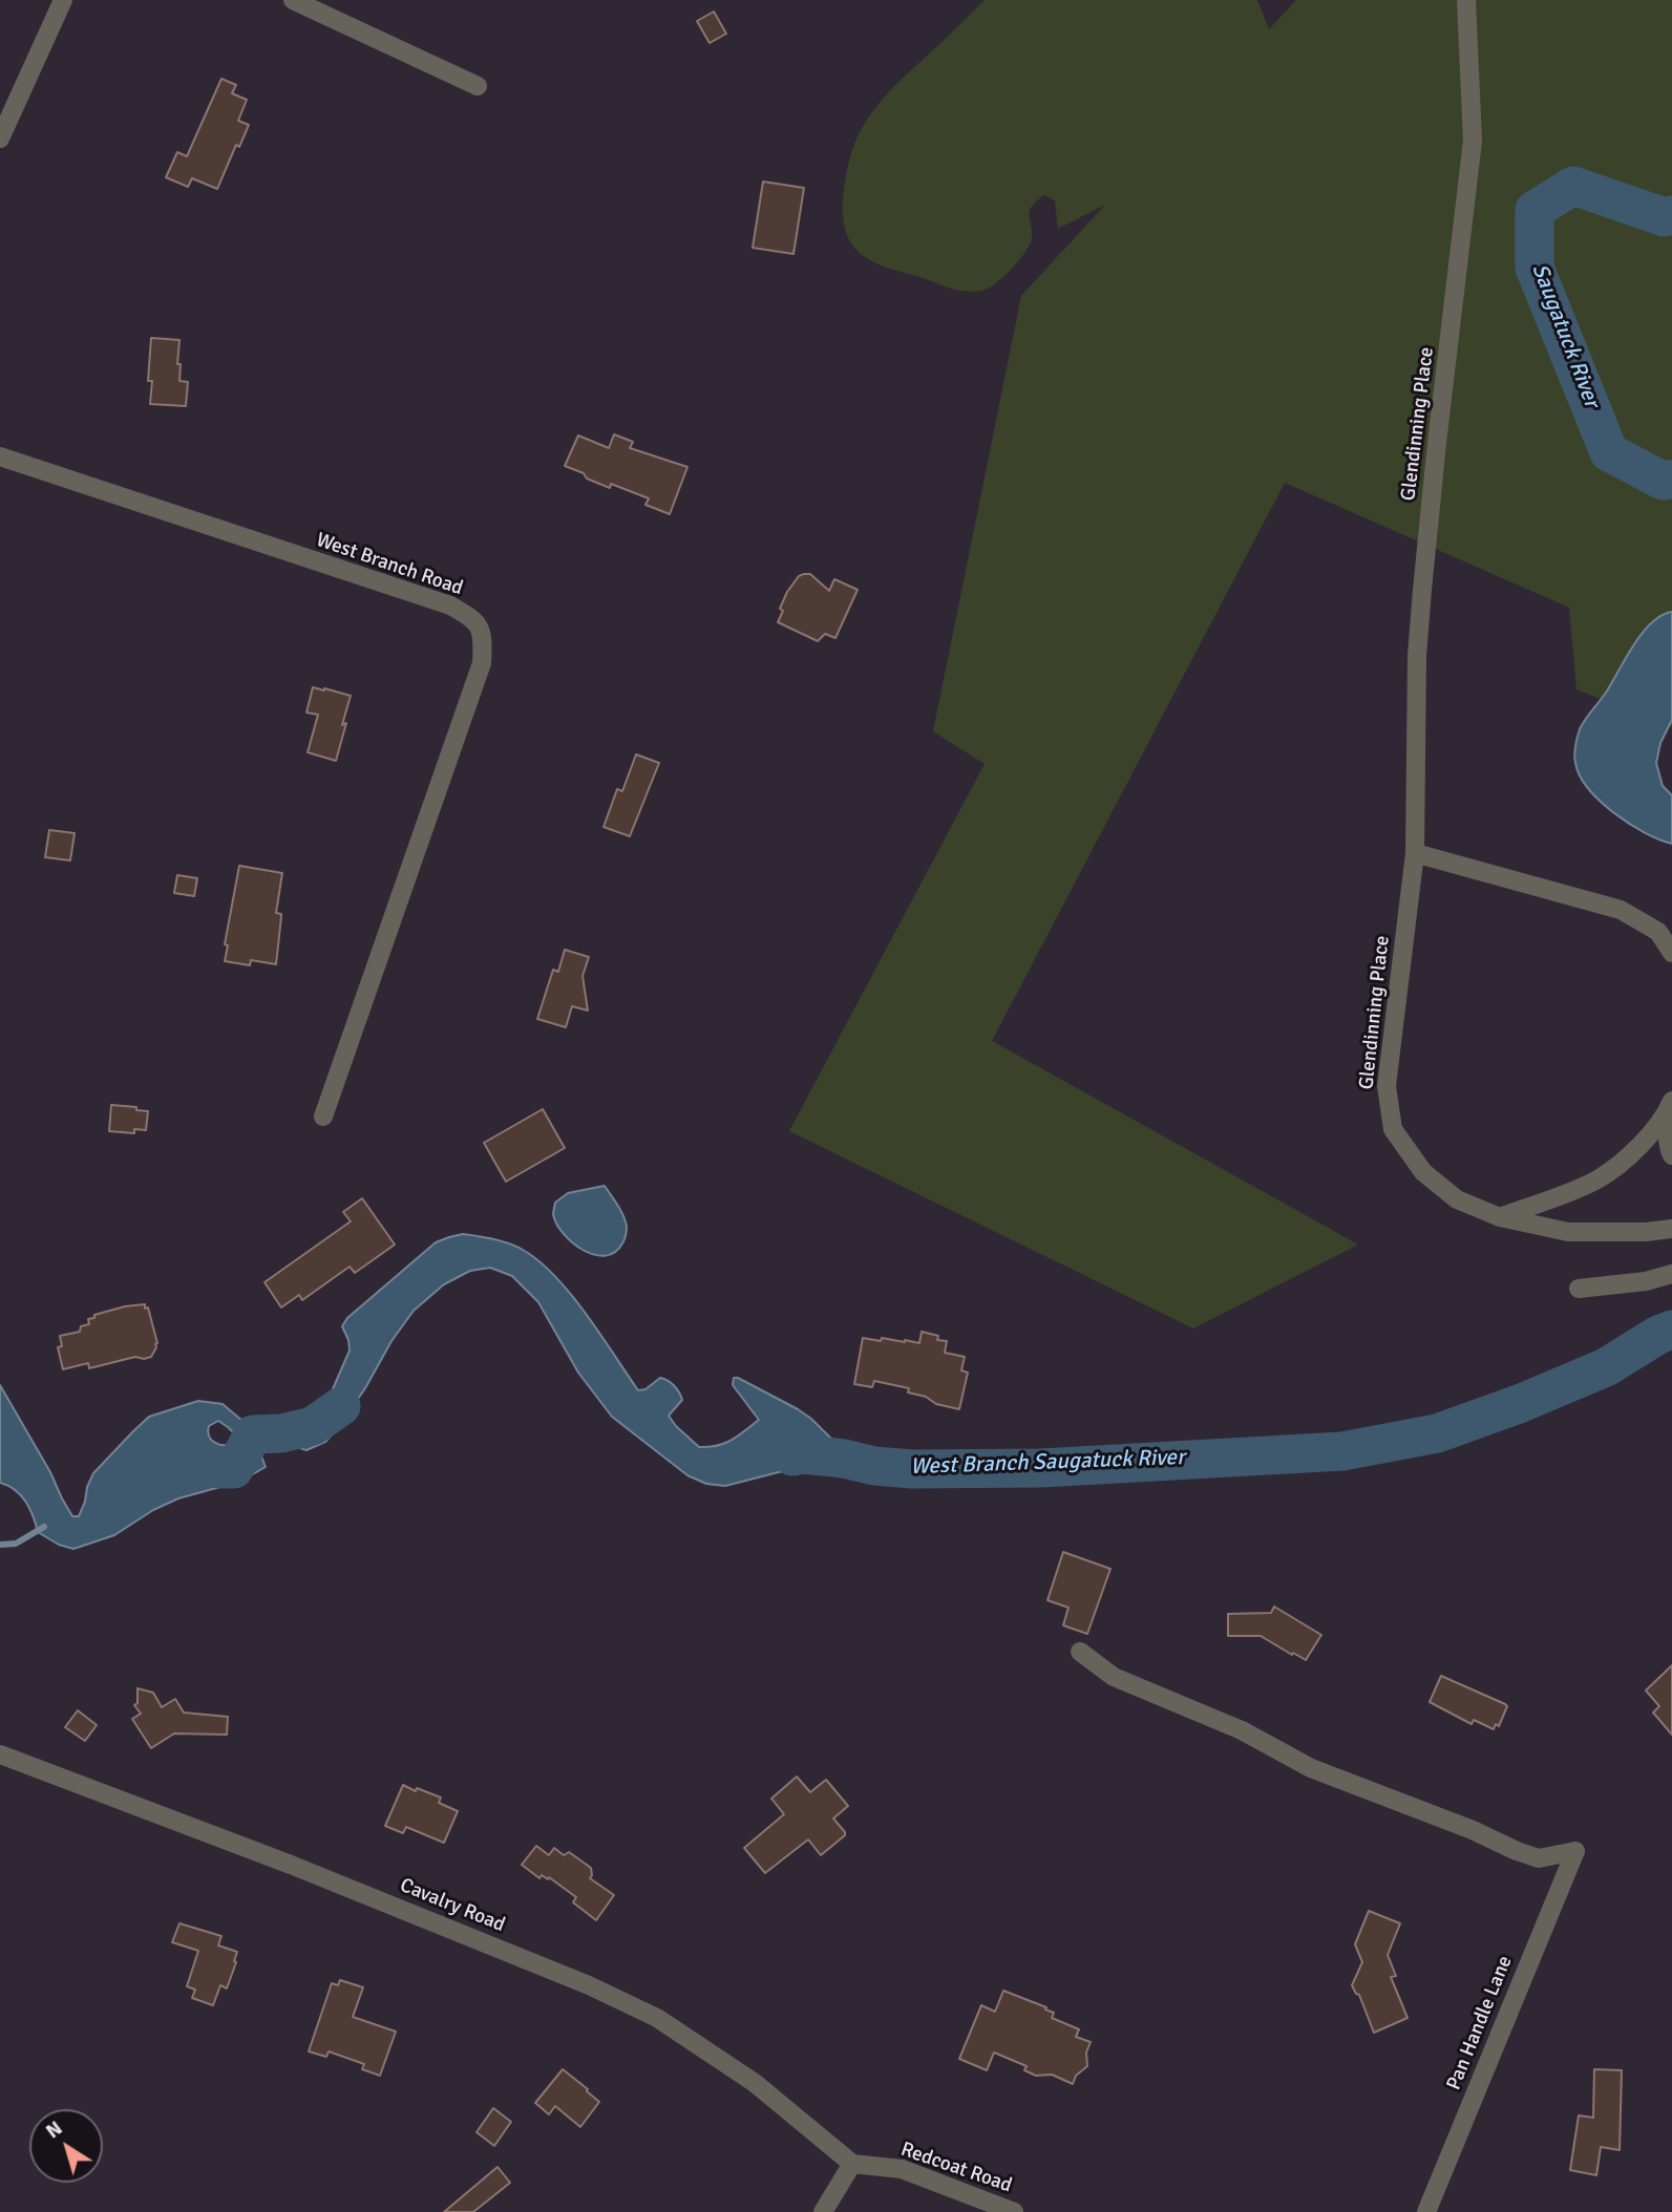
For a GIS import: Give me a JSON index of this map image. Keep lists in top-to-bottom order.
{
  "streets": {
    "street": [
      "Glendinning Place",
      "West Branch Road",
      "Cavalry Road",
      "Pan Handle Lane",
      "Redcoat Road"
    ]
  },
  "crossings": [
    ["Cavalry Road", "Redcoat Road"]
  ],
  "water": ["Saugatuck River", "West Branch Saugatuck River"],
  "north": "top left"
}
